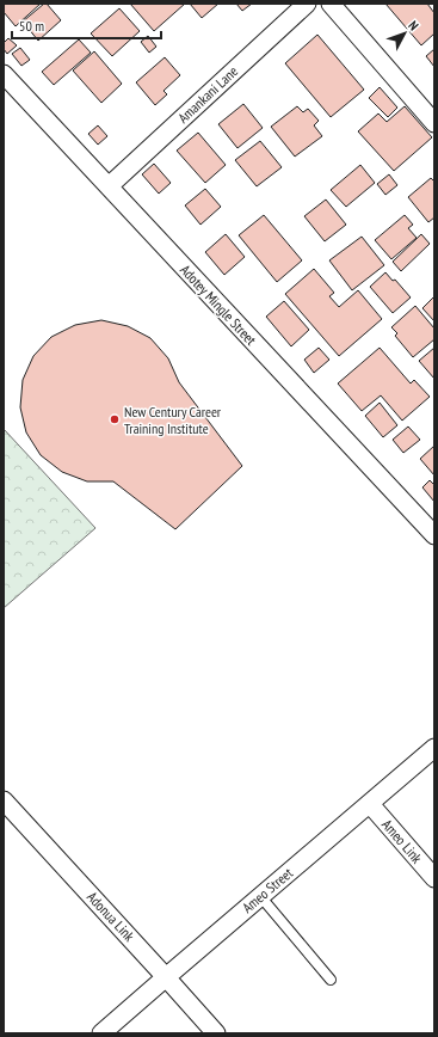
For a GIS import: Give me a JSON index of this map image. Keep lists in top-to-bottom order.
{
  "streets": {
    "street": [
      "Amankani Lane",
      "Adotey Mingle Street",
      "Ameo Link",
      "Ameo Street",
      "Adonua Link"
    ]
  },
  "crossings": [
    ["Amankani Lane", "Adotey Mingle Street"],
    ["Ameo Link", "Ameo Street"],
    ["Ameo Street", "Adonua Link"]
  ],
  "places": ["New Century Career Training Institute"],
  "scale_bar": "50 m",
  "north": "top right"
}
